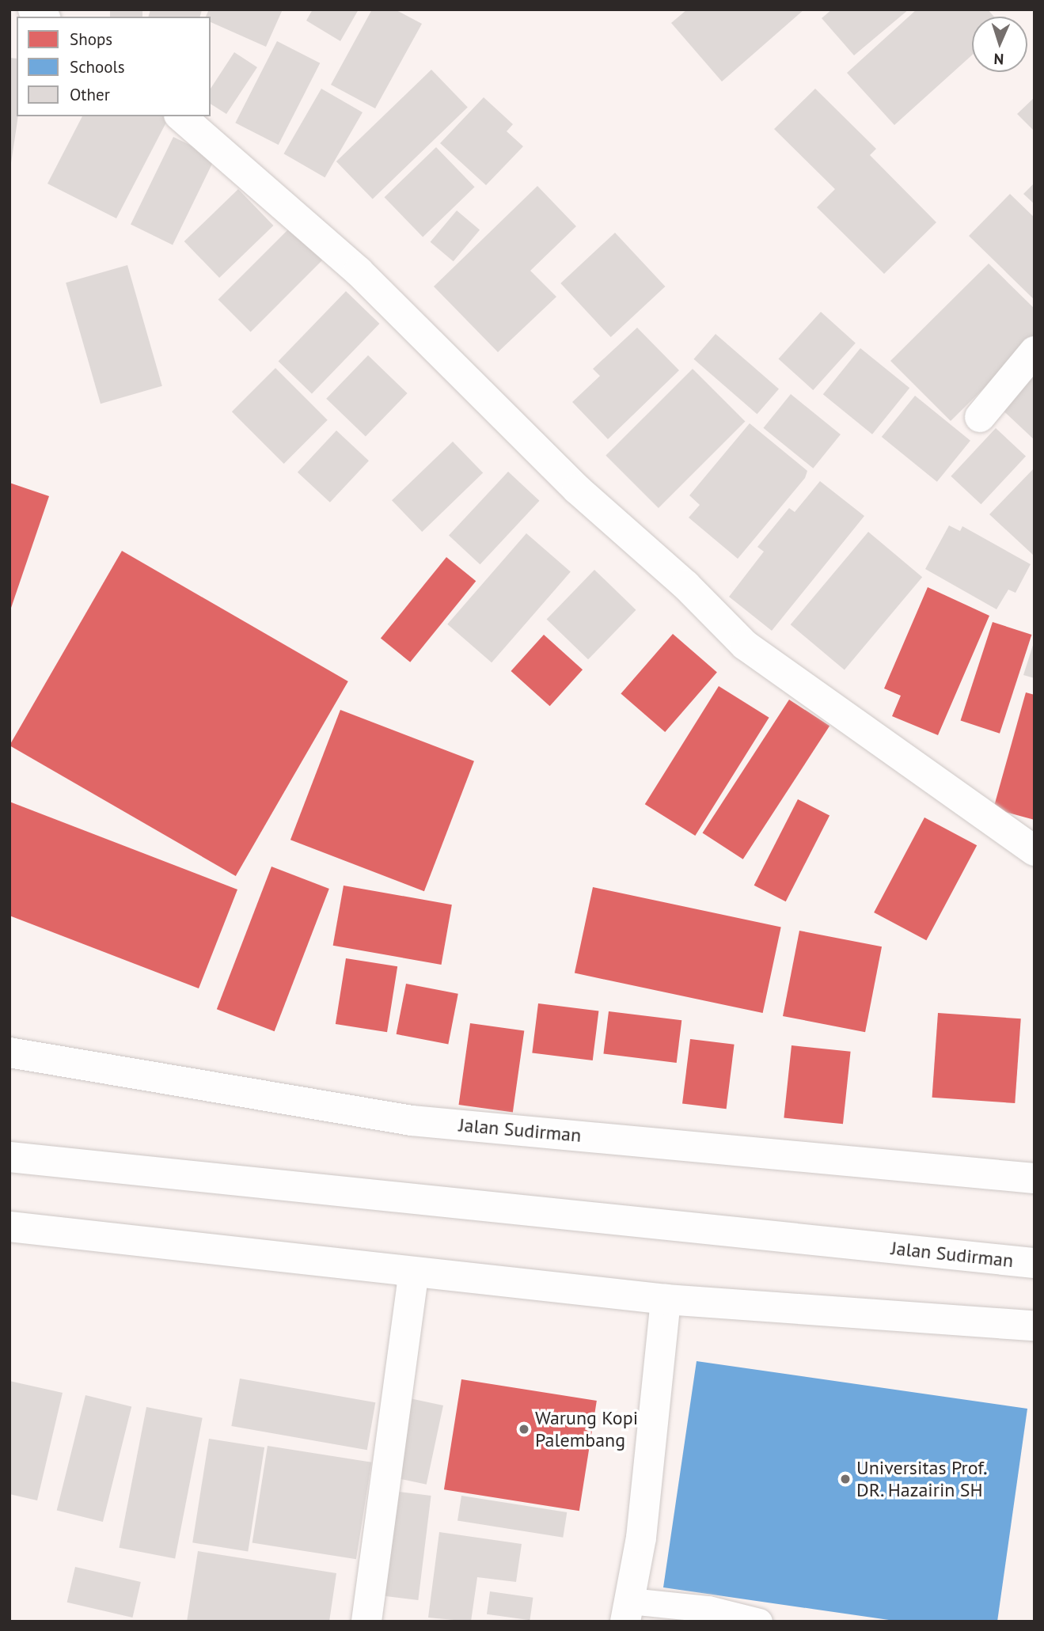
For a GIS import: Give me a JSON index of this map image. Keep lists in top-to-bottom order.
{
  "streets": {
    "main road": ["Jalan Sudirman"]
  },
  "places": ["Warung Kopi Palembang", "Universitas Prof. DR. Hazairin SH"],
  "legend": ["Shops", "Schools", "Other"],
  "north": "bottom"
}
